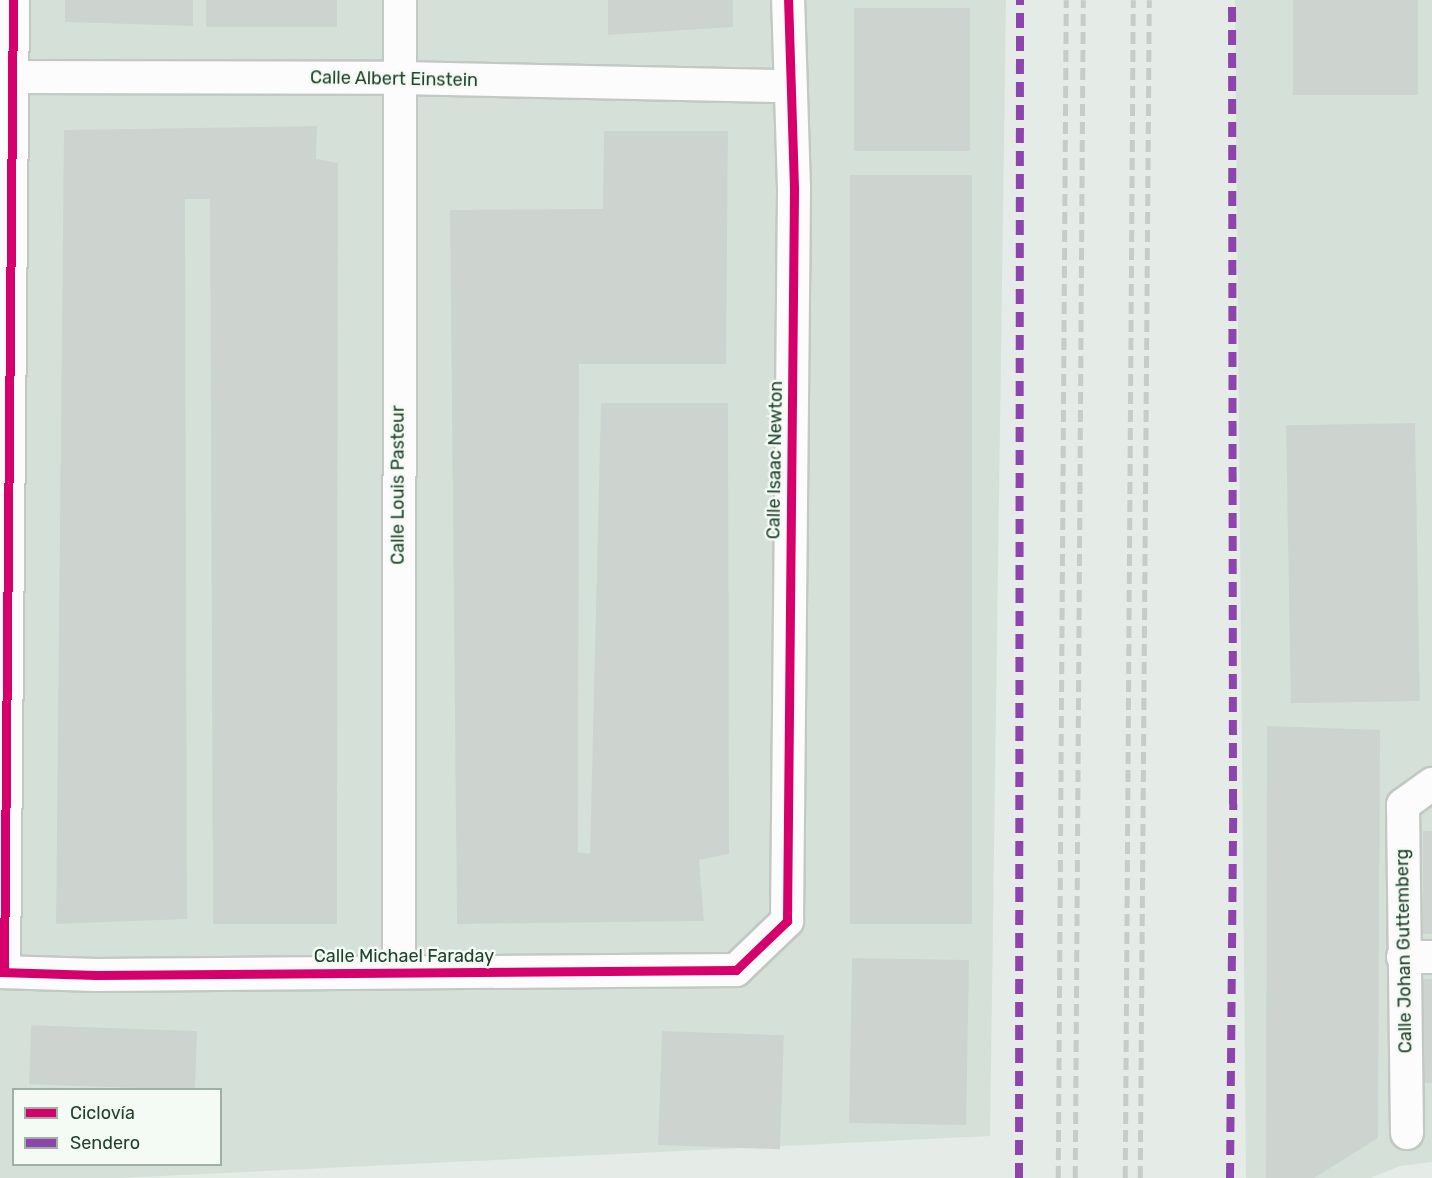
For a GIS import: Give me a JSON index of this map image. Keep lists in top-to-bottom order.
{
  "streets": {
    "street": [
      "Calle Albert Einstein",
      "Calle Isaac Newton",
      "Calle Louis Pasteur",
      "Calle Johan Guttemberg",
      "Calle Michael Faraday"
    ]
  },
  "crossings": [
    ["Calle Albert Einstein", "Calle Isaac Newton"],
    ["Calle Albert Einstein", "Calle Louis Pasteur"],
    ["Calle Isaac Newton", "Calle Michael Faraday"],
    ["Calle Louis Pasteur", "Calle Michael Faraday"]
  ],
  "legend": ["Ciclovía", "Sendero"]
}
